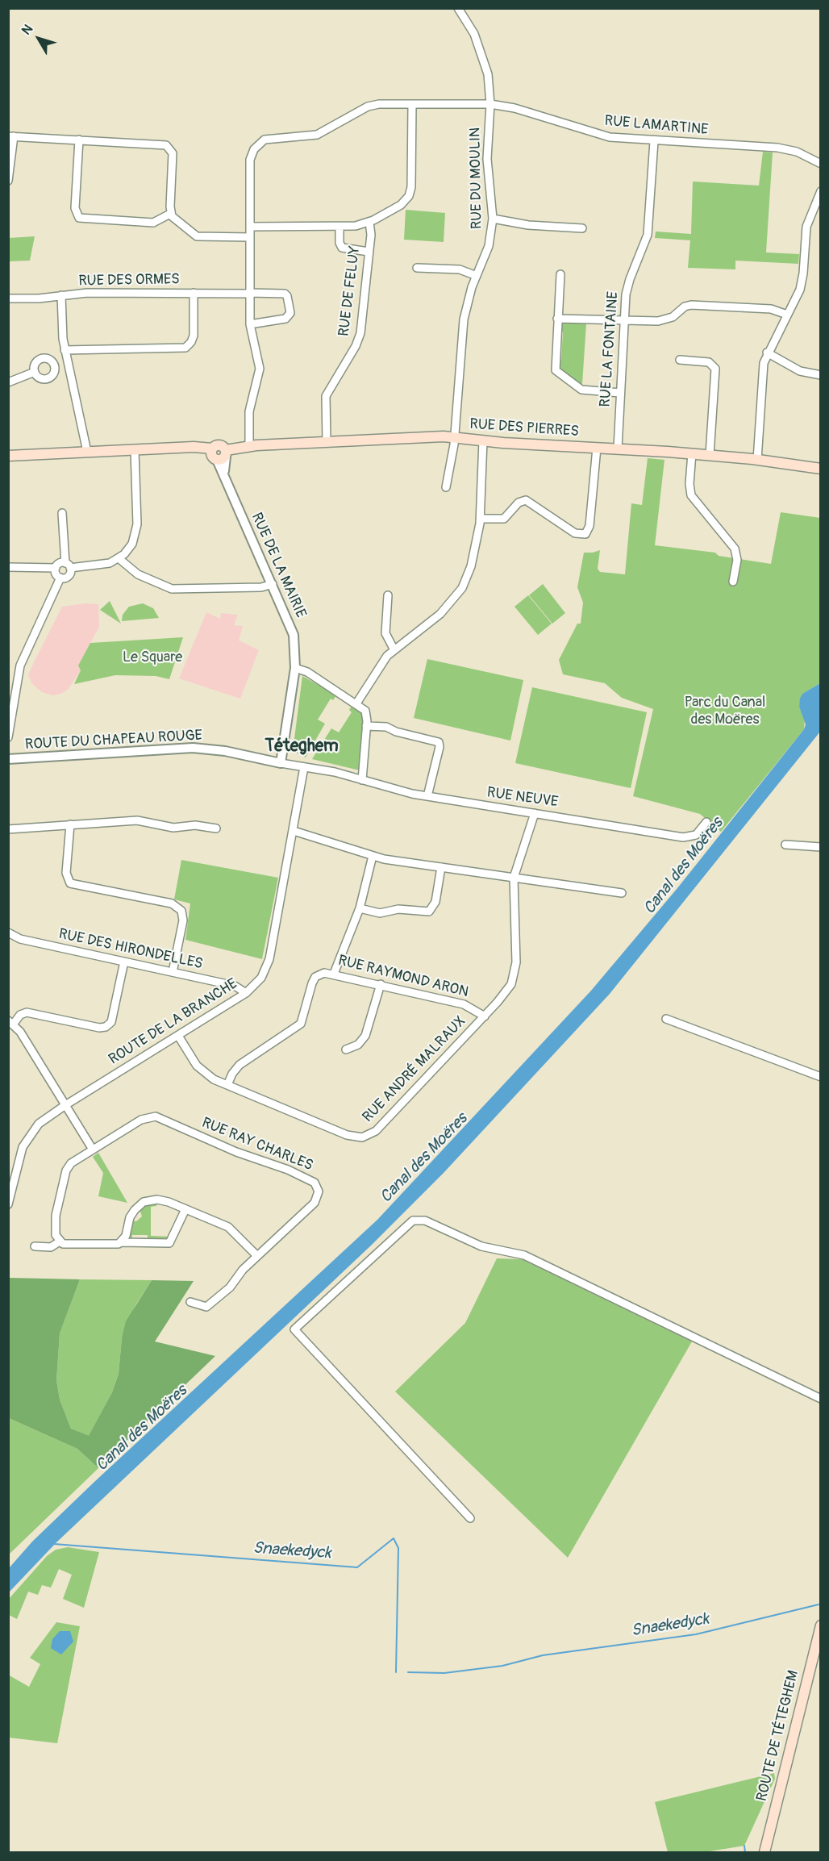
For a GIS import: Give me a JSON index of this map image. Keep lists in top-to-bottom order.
{
  "streets": {
    "main road": ["RUE DES PIERRES", "ROUTE DE TÉTEGHEM"],
    "street": [
      "RUE LAMARTINE",
      "RUE DU MOULIN",
      "RUE DES ORMES",
      "RUE DE FELUY",
      "RUE LA FONTAINE",
      "RUE DE LA MAIRIE",
      "ROUTE DU CHAPEAU ROUGE",
      "RUE NEUVE",
      "RUE DES HIRONDELLES",
      "RUE RAYMOND ARON",
      "ROUTE DE LA BRANCHE",
      "RUE ANDRÉ MALRAUX",
      "RUE RAY CHARLES"
    ]
  },
  "crossings": [
    ["RUE LAMARTINE", "RUE DU MOULIN"],
    ["RUE LAMARTINE", "RUE DES ORMES"],
    ["RUE LAMARTINE", "RUE DE FELUY"],
    ["RUE LAMARTINE", "RUE LA FONTAINE"],
    ["RUE LAMARTINE", "RUE DES PIERRES"],
    ["RUE DU MOULIN", "RUE DES PIERRES"],
    ["RUE DE FELUY", "RUE DES PIERRES"],
    ["RUE LA FONTAINE", "RUE DES PIERRES"],
    ["RUE DES PIERRES", "RUE DE LA MAIRIE"],
    ["RUE DE LA MAIRIE", "ROUTE DU CHAPEAU ROUGE"],
    ["RUE DE LA MAIRIE", "RUE NEUVE"],
    ["ROUTE DU CHAPEAU ROUGE", "RUE NEUVE"],
    ["RUE NEUVE", "ROUTE DE LA BRANCHE"],
    ["RUE NEUVE", "RUE ANDRÉ MALRAUX"],
    ["RUE DES HIRONDELLES", "ROUTE DE LA BRANCHE"],
    ["RUE RAYMOND ARON", "RUE ANDRÉ MALRAUX"],
    ["ROUTE DE LA BRANCHE", "RUE ANDRÉ MALRAUX"]
  ],
  "districts": ["Téteghem"],
  "water": ["Canal des Moëres", "Snaekedyck"],
  "parks": ["Le Square", "Parc du Canal des Moëres"],
  "north": "top left"
}
